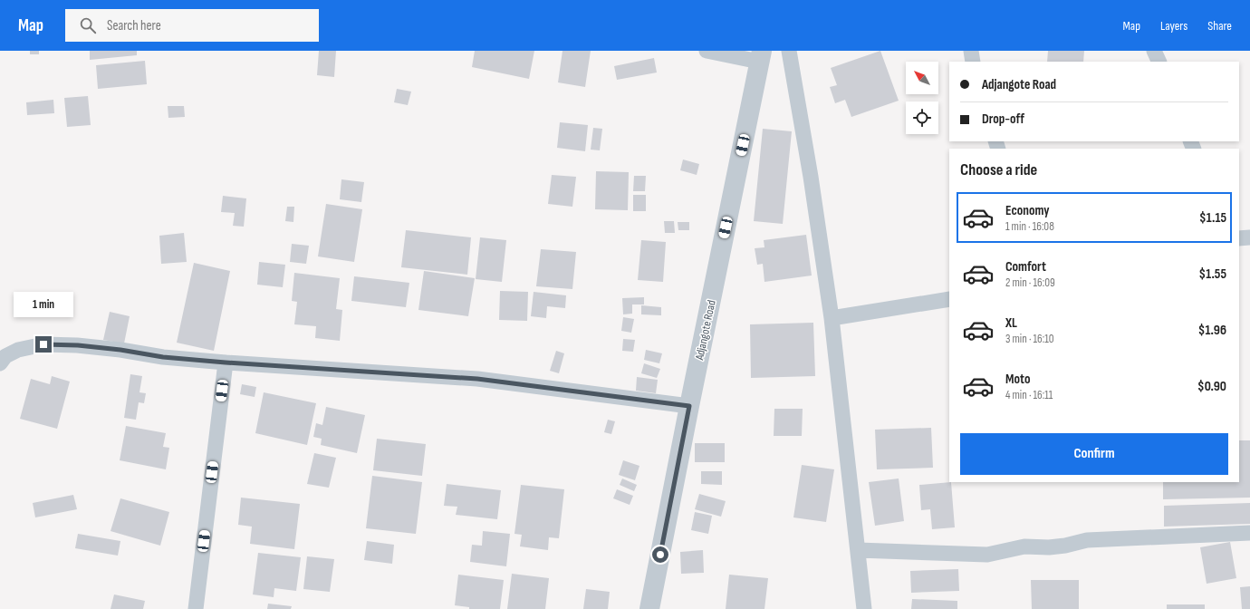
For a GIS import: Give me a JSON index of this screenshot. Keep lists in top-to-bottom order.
{
  "streets": {
    "street": ["Adjangote Road"]
  },
  "north": "top left",
  "page": {
    "header": "Map",
    "search": "Search here",
    "nav": ["Map", "Layers", "Share"],
    "banner": ["Adjangote Road", "Drop-off"],
    "heading": "Choose a ride",
    "list": [
      {
        "name": "Economy",
        "note": "1 min · 16:08",
        "value": "$1.15"
      },
      {
        "name": "Comfort",
        "note": "2 min · 16:09",
        "value": "$1.55"
      },
      {
        "name": "XL",
        "note": "3 min · 16:10",
        "value": "$1.96"
      },
      {
        "name": "Moto",
        "note": "4 min · 16:11",
        "value": "$0.90"
      }
    ],
    "bubble": "1 min",
    "buttons": "Confirm"
  }
}
